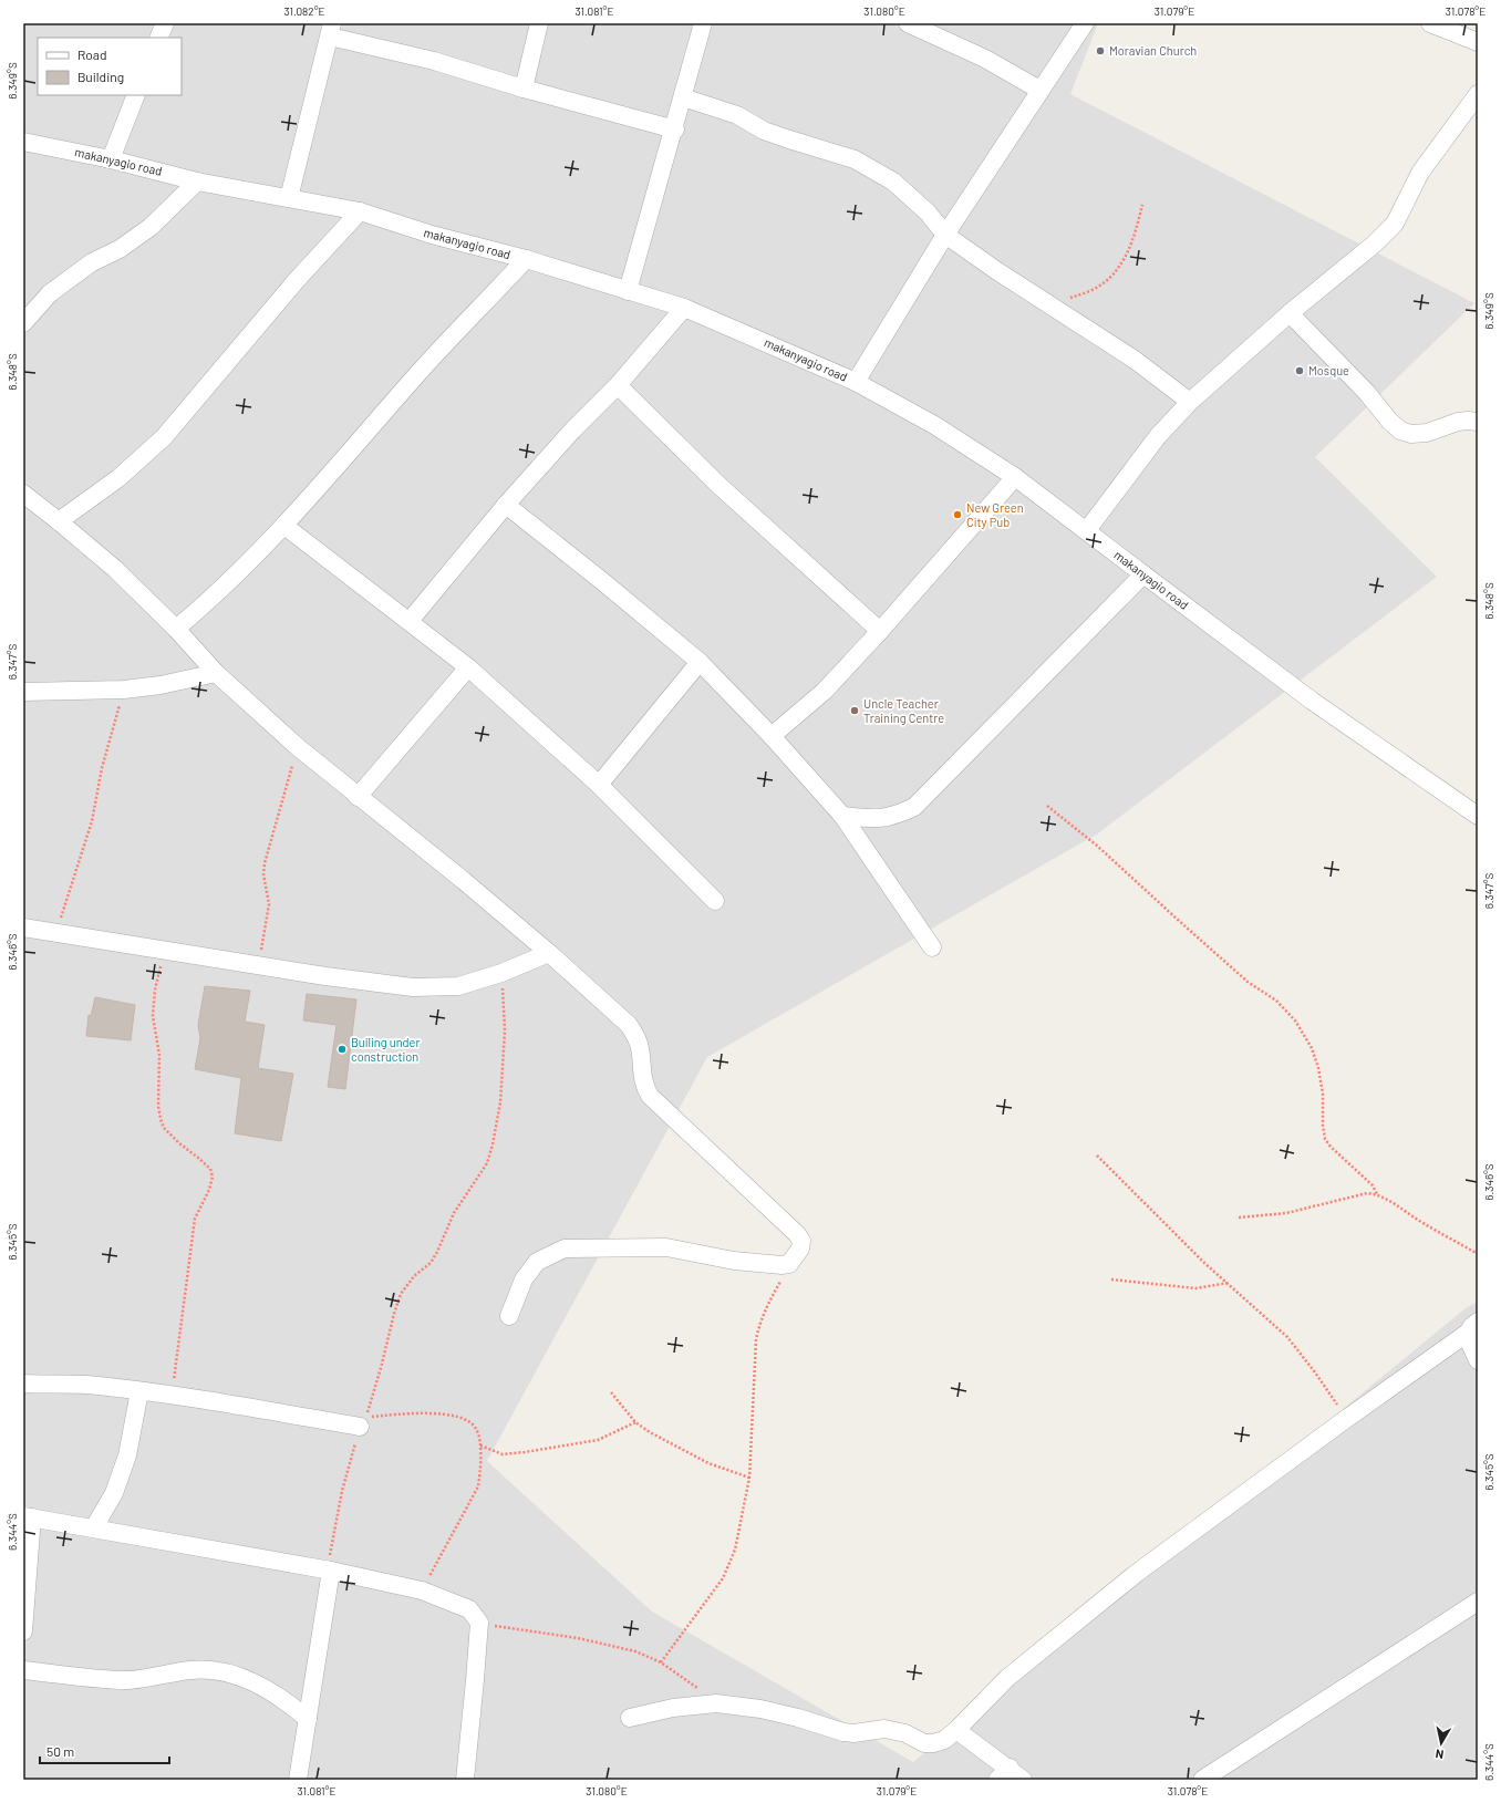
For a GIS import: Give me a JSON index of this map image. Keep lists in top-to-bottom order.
{
  "streets": {
    "street": ["makanyagio road"]
  },
  "places": [
    "Moravian Church",
    "Mosque",
    "New Green City Pub",
    "Uncle Teacher Training Centre",
    "Builing under construction"
  ],
  "legend": ["Road", "Building"],
  "scale_bar": "50 m",
  "north": "bottom",
  "coordinates": [
    "31.082°E",
    "31.081°E",
    "31.080°E",
    "31.079°E",
    "31.078°E",
    "6.349°S",
    "6.348°S",
    "6.347°S",
    "6.346°S",
    "6.345°S",
    "6.344°S"
  ]
}
